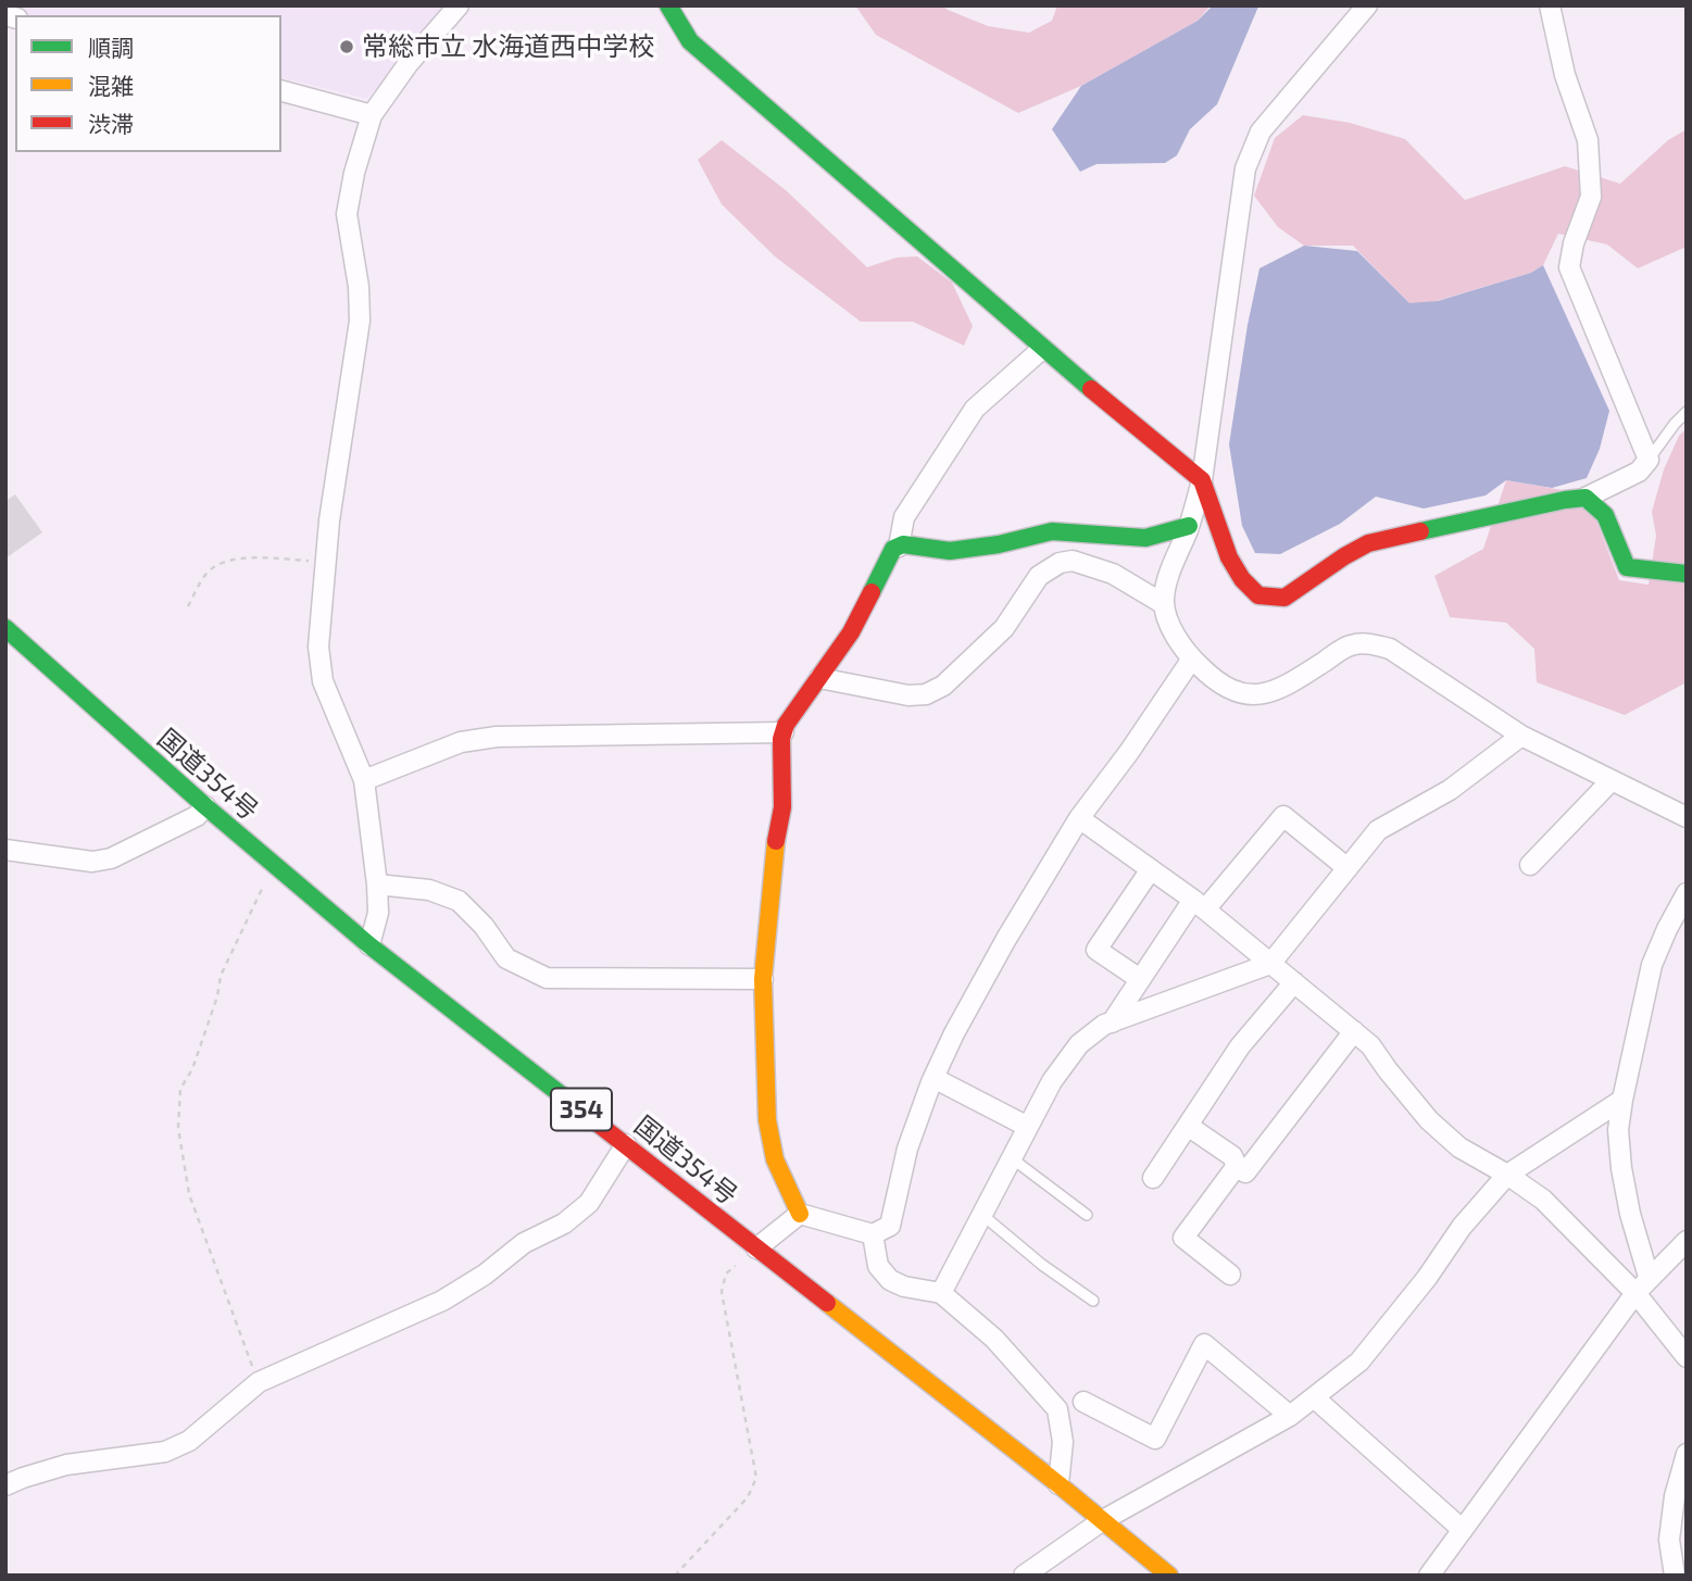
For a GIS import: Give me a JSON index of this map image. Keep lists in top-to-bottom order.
{
  "streets": {
    "main road": ["国道354号", "354"]
  },
  "places": ["常総市立 水海道西中学校"],
  "legend": ["順調", "混雑", "渋滞"]
}
